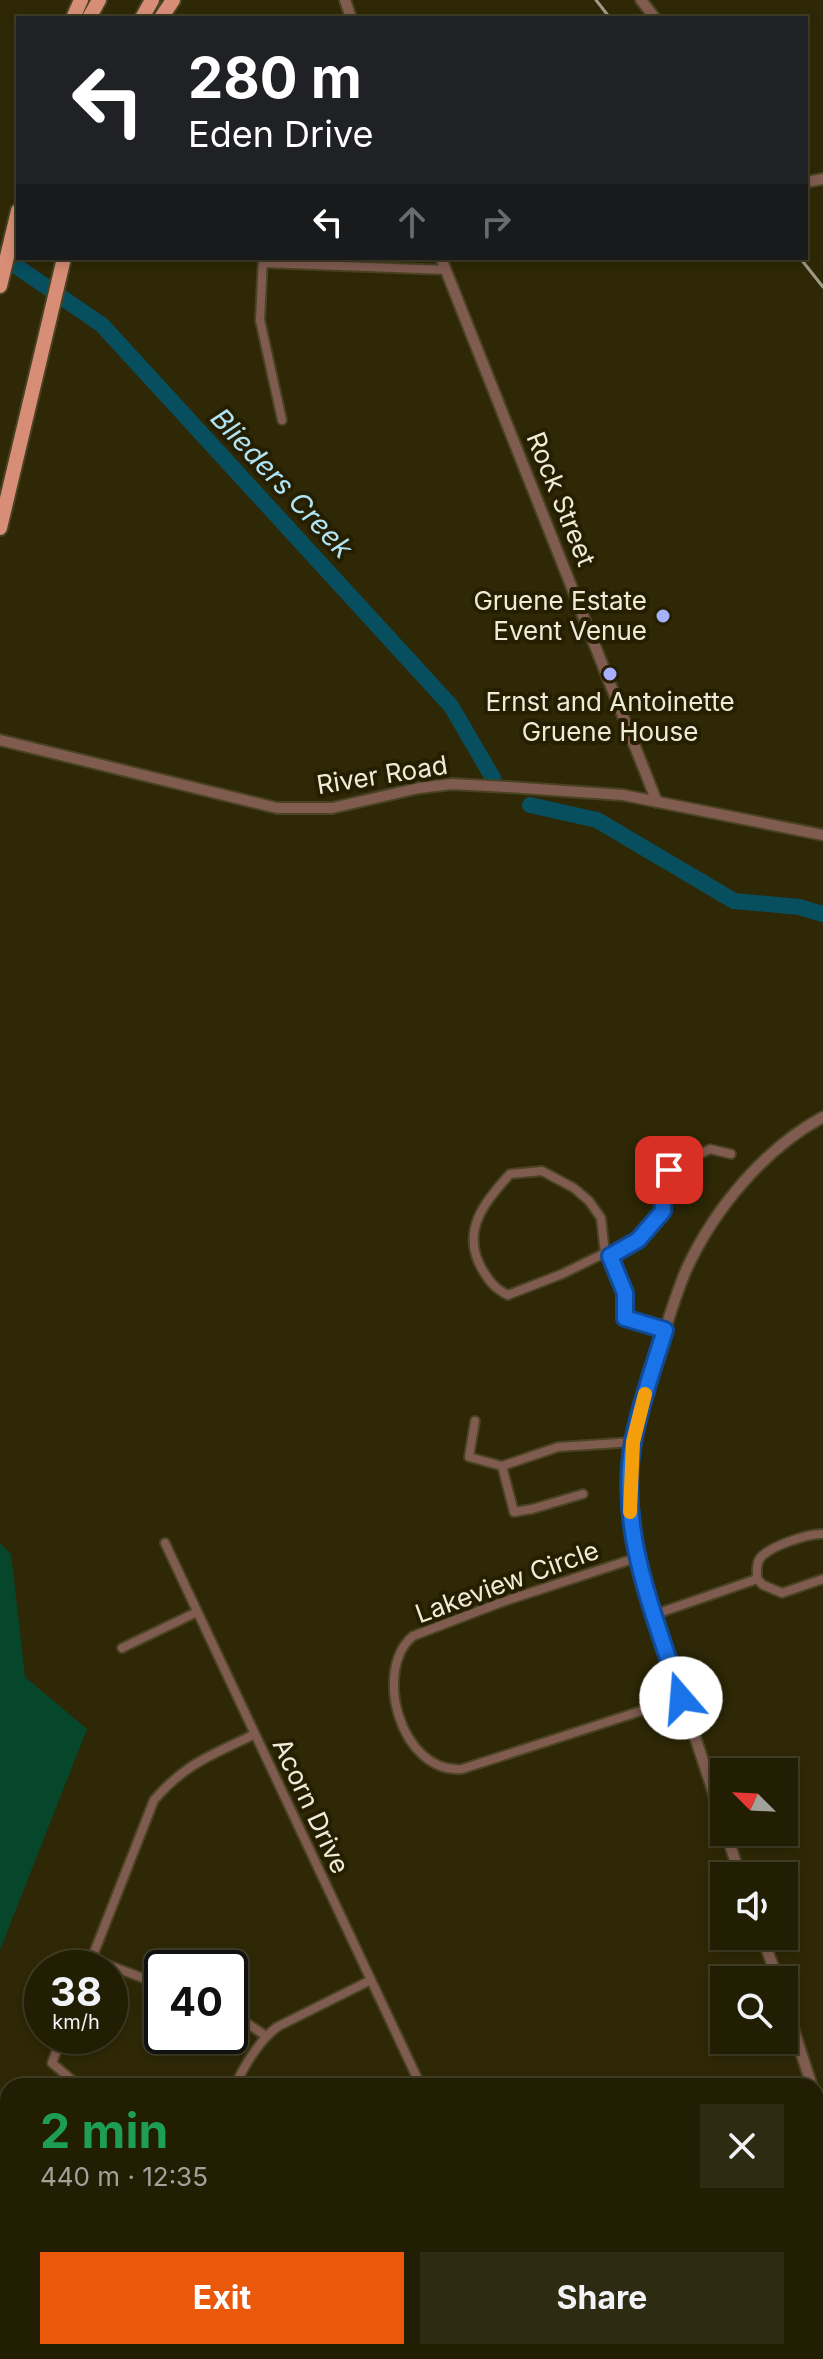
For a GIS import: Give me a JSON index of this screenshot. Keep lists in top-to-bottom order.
{
  "streets": {
    "street": [
      "Rock Street",
      "River Road",
      "Lakeview Circle",
      "Acorn Drive"
    ]
  },
  "crossings": [
    ["Rock Street", "River Road"]
  ],
  "water": ["Blieders Creek"],
  "places": ["Gruene Estate Event Venue", "Ernst and Antoinette Gruene House"],
  "north": "top left",
  "page": {
    "turn": ["280 m", "Eden Drive"],
    "speed": "38 km/h",
    "limit": "40",
    "heading": ["2 min", "440 m · 12:35"],
    "buttons": ["Exit", "Share"]
  }
}
